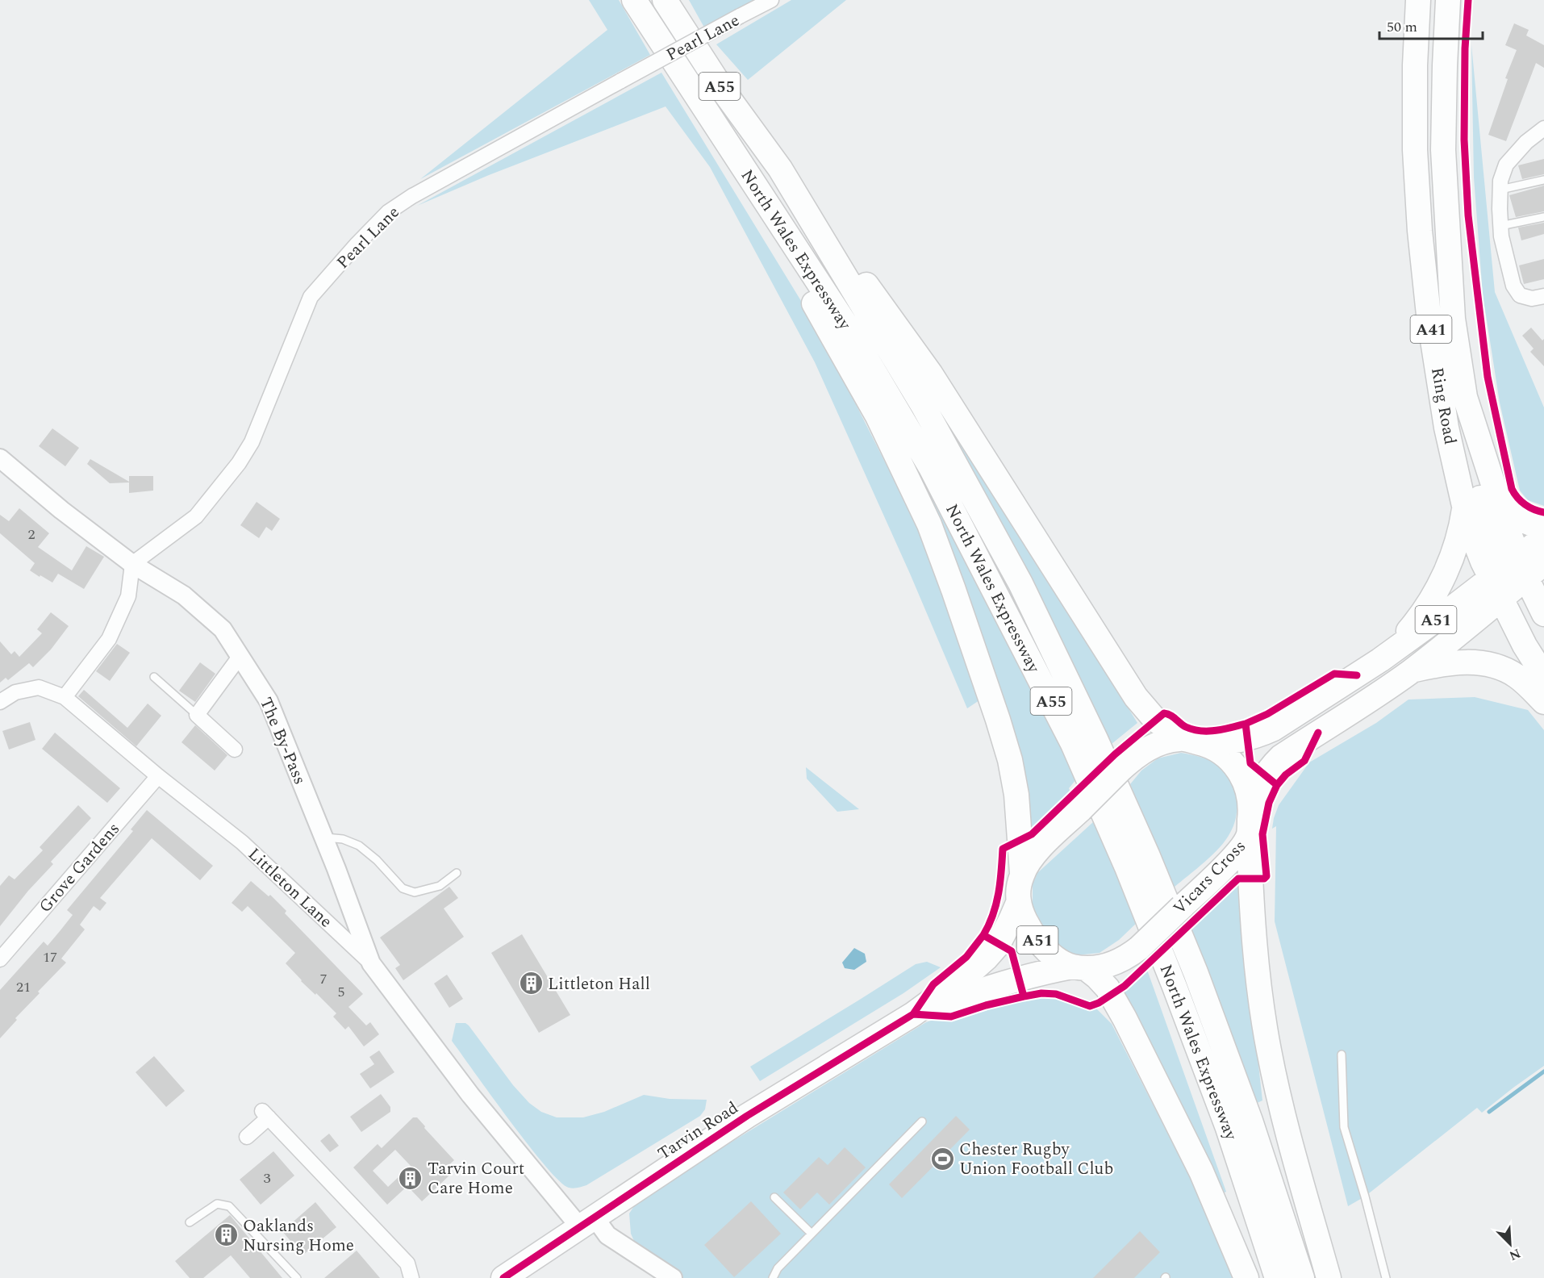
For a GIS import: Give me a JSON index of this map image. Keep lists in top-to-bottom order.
{
  "streets": {
    "highway": [
      "A55",
      "North Wales Expressway",
      "A41",
      "Ring Road",
      "A51",
      "Vicars Cross",
      "Tarvin Road"
    ],
    "street": [
      "Pearl Lane",
      "The By-Pass",
      "Grove Gardens",
      "Littleton Lane"
    ]
  },
  "crossings": [
    ["Pearl Lane", "The By-Pass"],
    ["Ring Road", "A51"],
    ["A51", "Vicars Cross"],
    ["A51", "Tarvin Road"],
    ["The By-Pass", "Littleton Lane"],
    ["Grove Gardens", "Littleton Lane"],
    ["Littleton Lane", "Tarvin Road"]
  ],
  "places": {
    "building": ["Littleton Hall", "Tarvin Court Care Home", "Oaklands Nursing Home"],
    "sports": ["Chester Rugby Union Football Club"]
  },
  "house_numbers": [
    "2",
    "17",
    "7",
    "21",
    "5",
    "3"
  ],
  "scale_bar": "50 m",
  "north": "bottom right"
}
